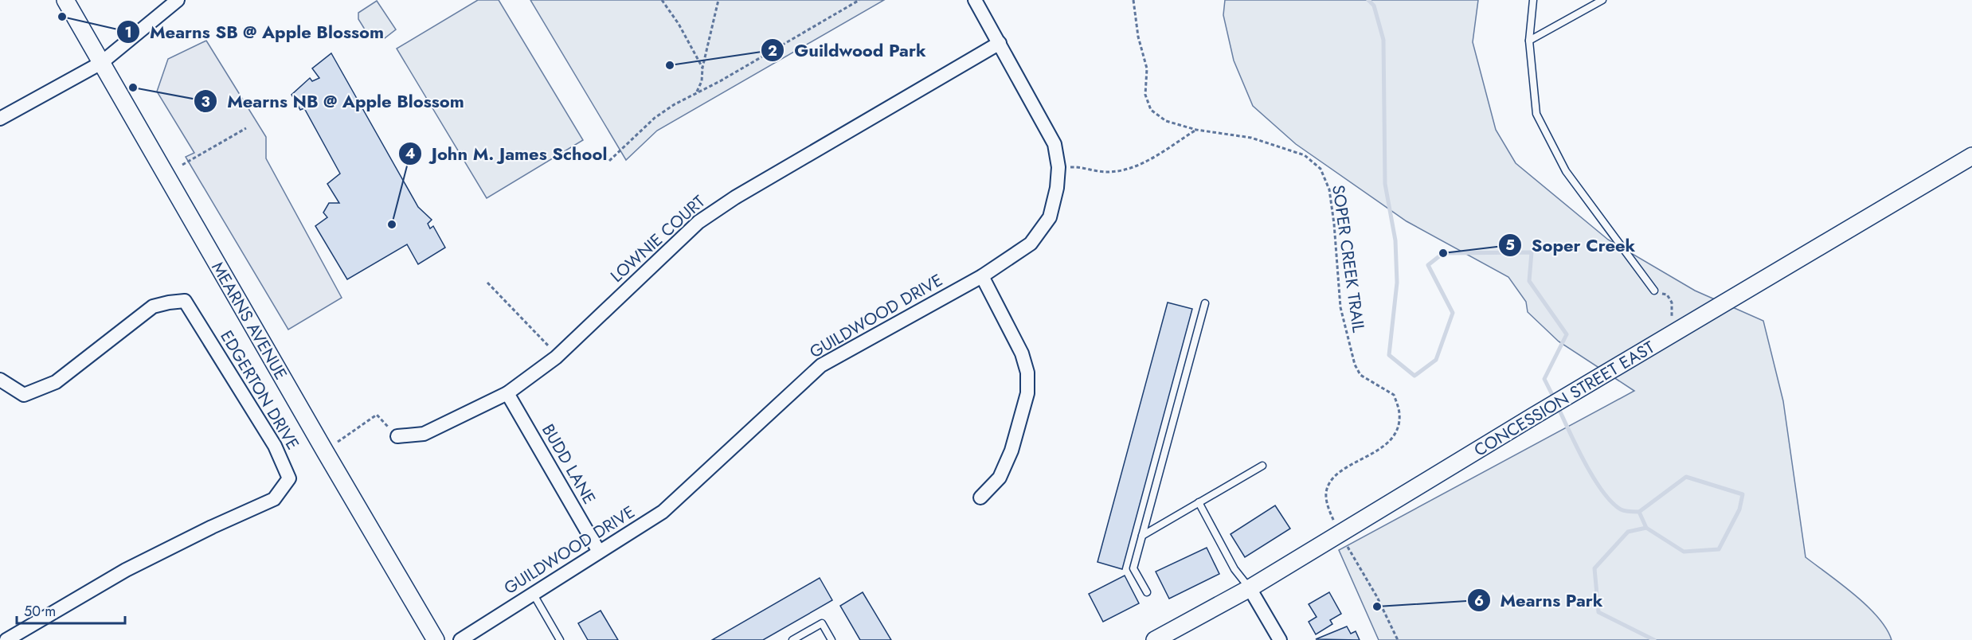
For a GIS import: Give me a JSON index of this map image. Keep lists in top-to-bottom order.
{
  "streets": {
    "street": [
      "LOWNIE COURT",
      "GUILDWOOD DRIVE",
      "MEARNS AVENUE",
      "EDGERTON DRIVE",
      "CONCESSION STREET EAST",
      "BUDD LANE"
    ],
    "path": ["SOPER CREEK TRAIL"]
  },
  "crossings": [
    ["LOWNIE COURT", "GUILDWOOD DRIVE"],
    ["LOWNIE COURT", "BUDD LANE"],
    ["SOPER CREEK TRAIL", "CONCESSION STREET EAST"],
    ["GUILDWOOD DRIVE", "BUDD LANE"]
  ],
  "places": [
    "Mearns SB @ Apple Blossom",
    "Guildwood Park",
    "Mearns NB @ Apple Blossom",
    "John M. James School",
    "Soper Creek",
    "Mearns Park"
  ],
  "scale_bar": "50 m"
}
